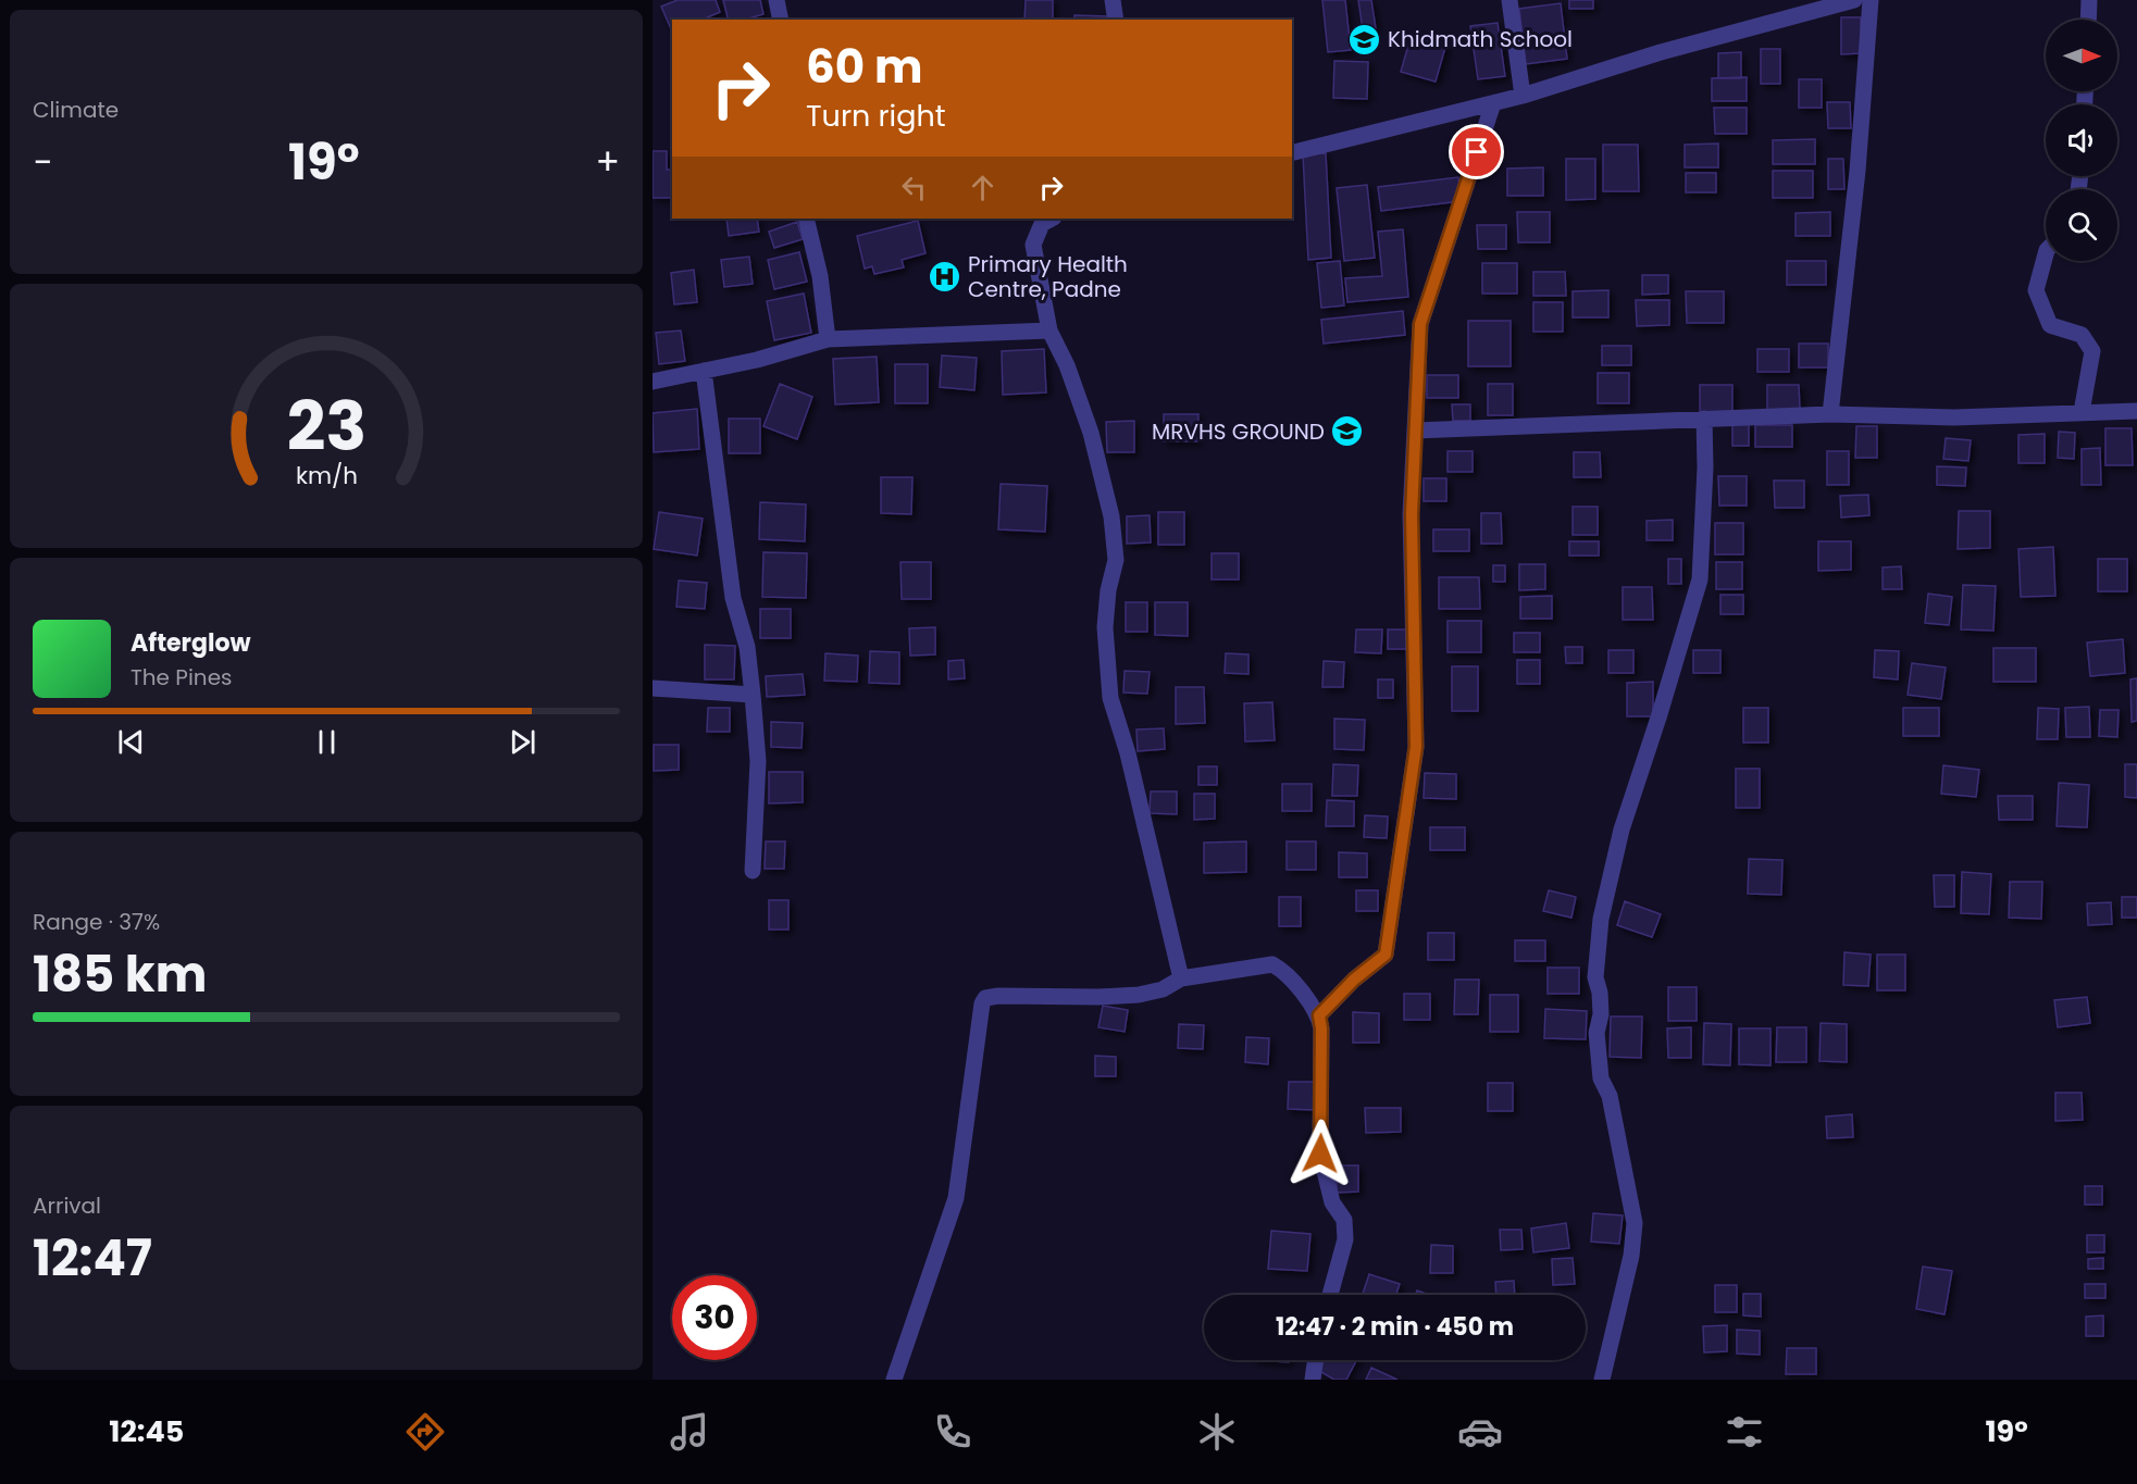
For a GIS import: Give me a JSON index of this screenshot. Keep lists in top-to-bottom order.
{
  "places": {
    "school or university": ["Khidmath School", "MRVHS GROUND"],
    "hospital": ["Primary Health Centre, Padne"]
  },
  "north": "right",
  "page": {
    "tile": [
      "Climate",
      ["Range · 37%", "185 km"],
      ["Arrival", "12:47"]
    ],
    "turn": ["60 m", "Turn right"],
    "heat": ["−", "19°", "+"],
    "song": ["Afterglow", "The Pines"],
    "limit": "30",
    "trip": "12:47 · 2 min · 450 m",
    "tabs": ["12:45", "19°"],
    "gauge": ["23", "km/h"]
  }
}
